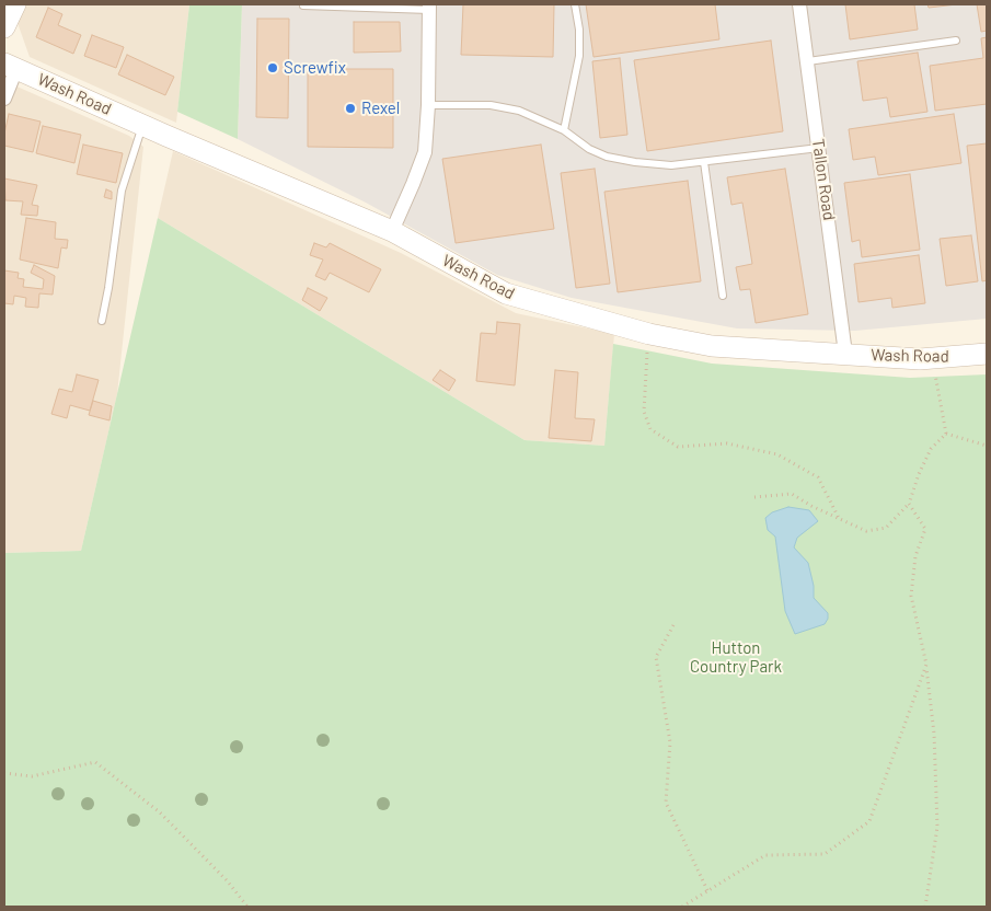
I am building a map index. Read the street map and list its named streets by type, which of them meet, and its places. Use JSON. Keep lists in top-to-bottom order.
{
  "streets": {
    "street": ["Wash Road", "Tallon Road"]
  },
  "crossings": [
    ["Wash Road", "Tallon Road"]
  ],
  "parks": ["Hutton Country Park"],
  "places": ["Screwfix", "Rexel"]
}
